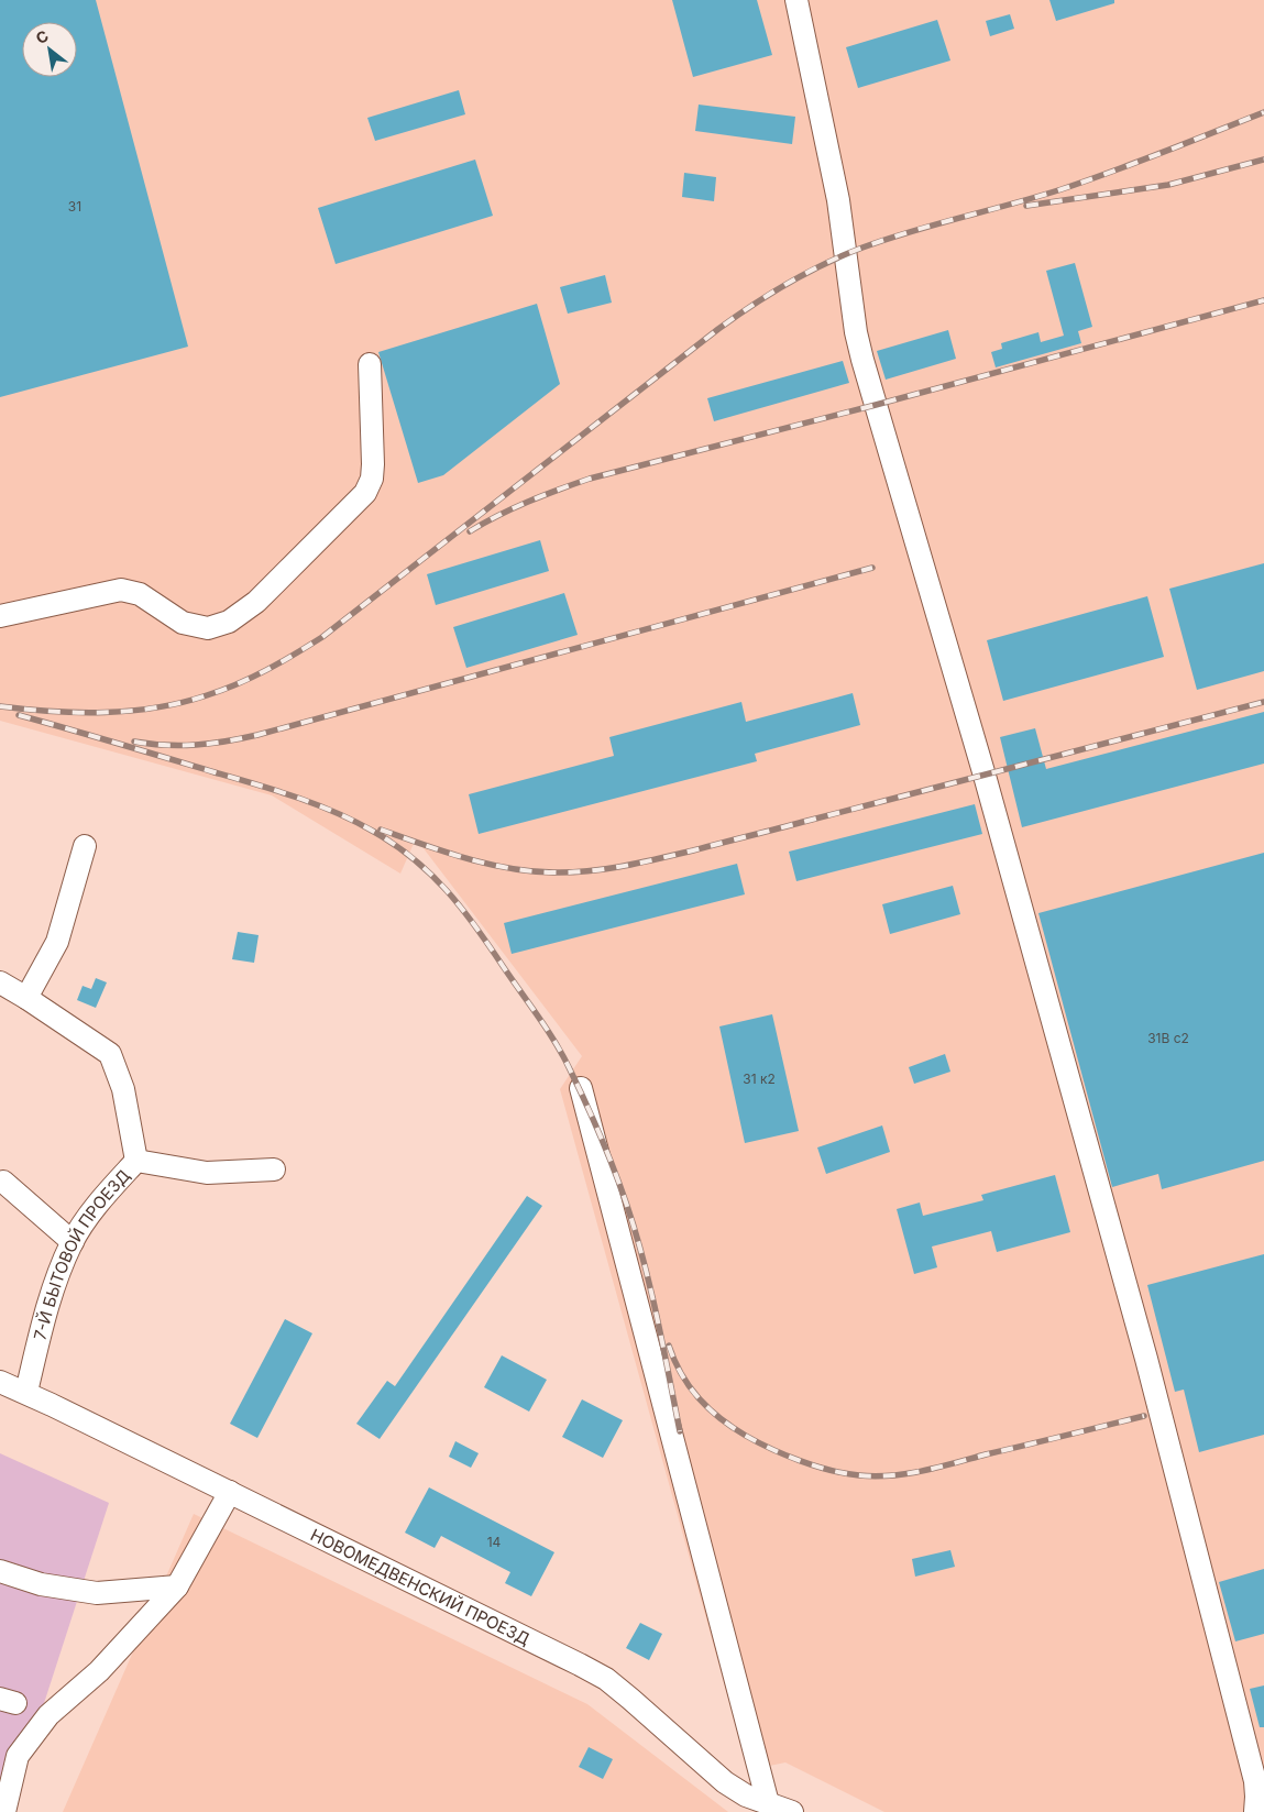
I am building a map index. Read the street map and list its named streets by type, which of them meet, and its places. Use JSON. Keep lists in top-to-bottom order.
{
  "streets": {
    "street": ["7-Й БЫТОВОЙ ПРОЕЗД", "НОВОМЕДВЕНСКИЙ ПРОЕЗД"]
  },
  "crossings": [
    ["7-Й БЫТОВОЙ ПРОЕЗД", "НОВОМЕДВЕНСКИЙ ПРОЕЗД"]
  ],
  "house_numbers": [
    "31",
    "31В с2",
    "31 к2",
    "14"
  ],
  "north": "top left"
}
